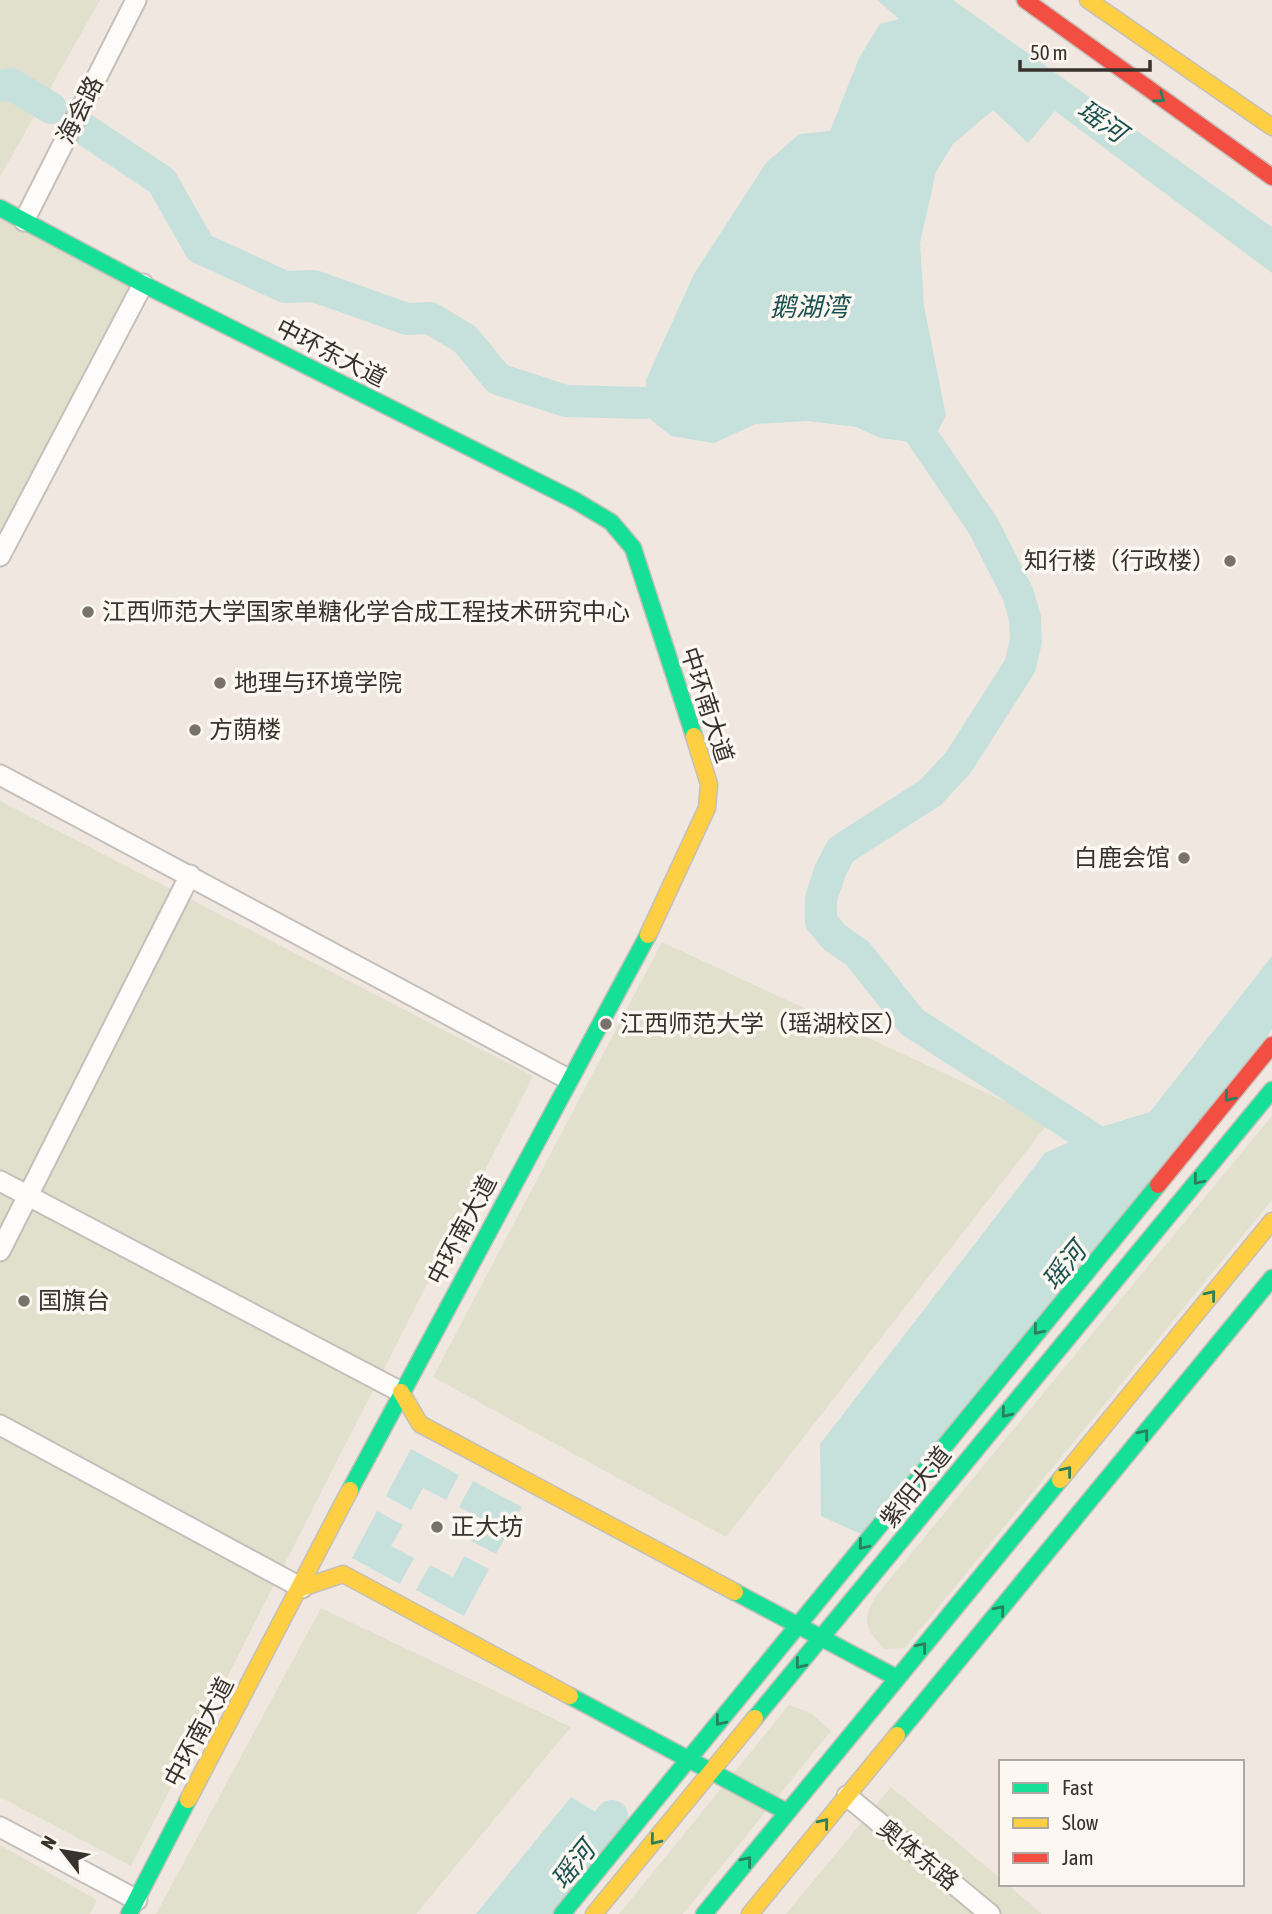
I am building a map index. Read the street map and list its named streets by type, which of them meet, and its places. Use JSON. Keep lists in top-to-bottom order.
{
  "streets": {
    "main road": ["中环东大道", "中环南大道", "紫阳大道"],
    "street": ["海会路", "奥体东路"]
  },
  "crossings": [
    ["海会路", "中环东大道"],
    ["中环东大道", "中环南大道"]
  ],
  "water": ["瑶河", "鹅湖湾"],
  "places": [
    "知行楼（行政楼）",
    "江西师范大学国家单糖化学合成工程技术研究中心",
    "地理与环境学院",
    "方荫楼",
    "白鹿会馆",
    "江西师范大学（瑶湖校区）",
    "国旗台",
    "正大坊"
  ],
  "legend": ["Fast", "Slow", "Jam"],
  "scale_bar": "50 m",
  "north": "top left"
}
